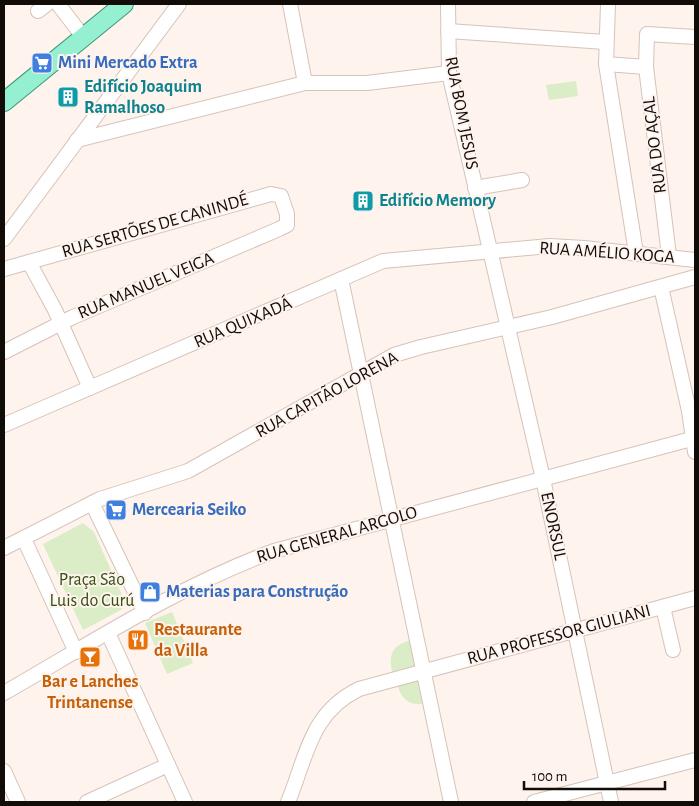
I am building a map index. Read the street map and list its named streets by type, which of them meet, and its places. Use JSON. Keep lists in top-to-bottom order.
{
  "streets": {
    "street": [
      "RUA BOM JESUS",
      "RUA DO AÇAL",
      "RUA SERTÕES DE CANINDÉ",
      "RUA AMÉLIO KOGA",
      "RUA MANUEL VEIGA",
      "RUA QUIXADÁ",
      "RUA CAPITÃO LORENA",
      "ENORSUL",
      "RUA GENERAL ARGOLO",
      "RUA PROFESSOR GIULIANI"
    ]
  },
  "crossings": [
    ["RUA BOM JESUS", "RUA AMÉLIO KOGA"],
    ["RUA BOM JESUS", "RUA QUIXADÁ"],
    ["RUA BOM JESUS", "ENORSUL"],
    ["RUA DO AÇAL", "RUA AMÉLIO KOGA"],
    ["RUA SERTÕES DE CANINDÉ", "RUA MANUEL VEIGA"],
    ["RUA AMÉLIO KOGA", "RUA QUIXADÁ"],
    ["RUA AMÉLIO KOGA", "ENORSUL"],
    ["RUA QUIXADÁ", "ENORSUL"],
    ["RUA CAPITÃO LORENA", "ENORSUL"],
    ["ENORSUL", "RUA GENERAL ARGOLO"],
    ["ENORSUL", "RUA PROFESSOR GIULIANI"]
  ],
  "parks": ["Praça São Luis do Curú"],
  "places": {
    "supermarket": ["Mini Mercado Extra", "Mercearia Seiko"],
    "building": ["Edifício Joaquim Ramalhoso", "Edifício Memory"],
    "shop": ["Materias para Construção"],
    "restaurant": ["Restaurante da Villa"],
    "bar": ["Bar e Lanches Trintanense"]
  },
  "scale_bar": "100 m"
}
